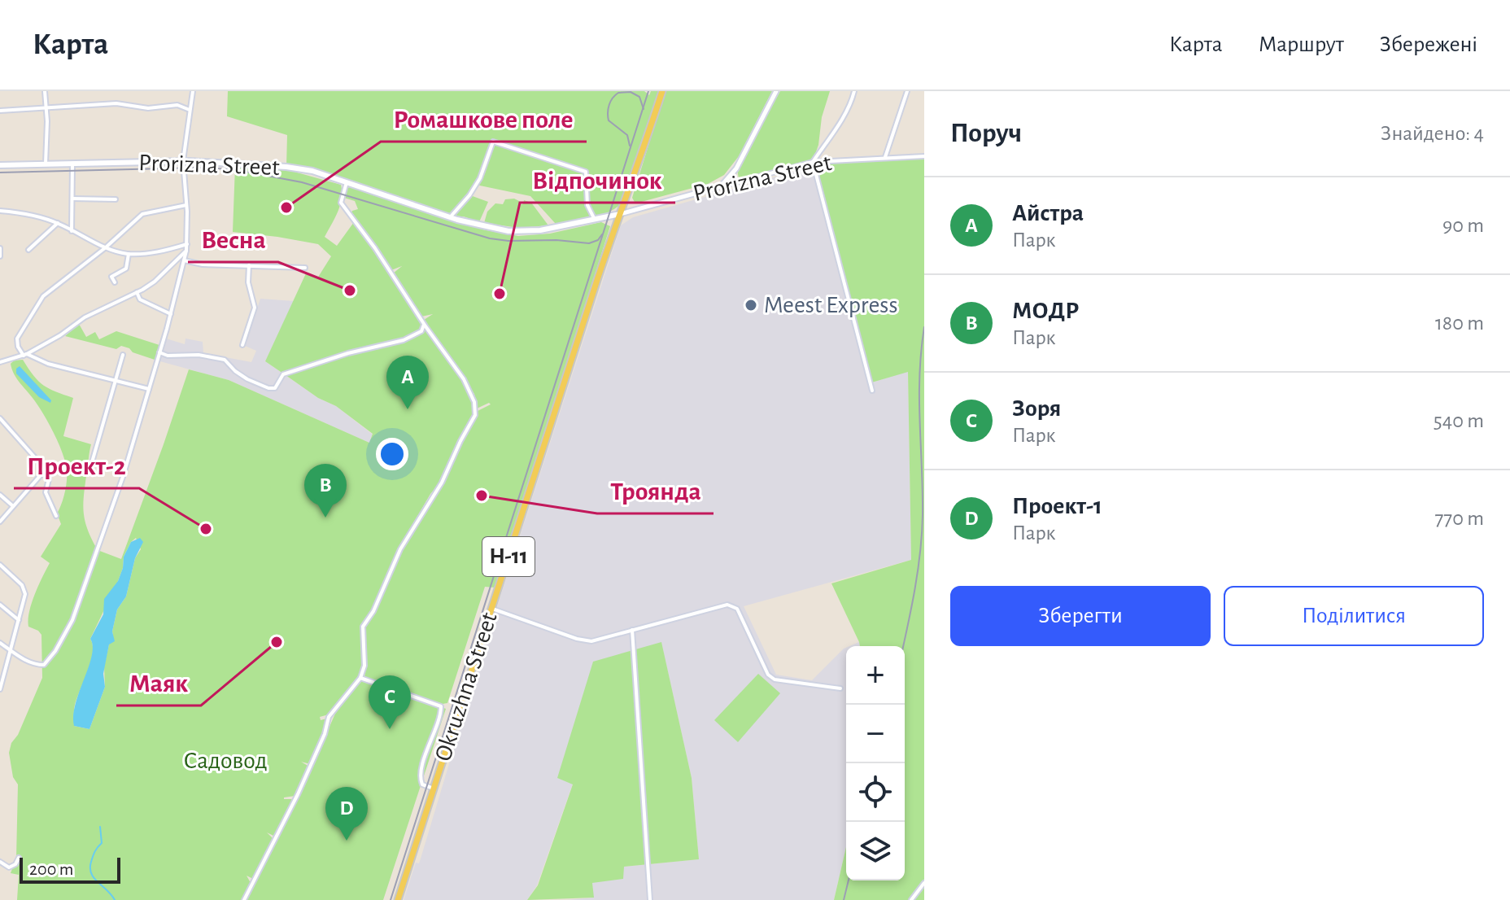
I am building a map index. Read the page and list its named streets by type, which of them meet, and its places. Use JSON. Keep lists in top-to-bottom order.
{
  "streets": {
    "main road": ["Prorizna Street", "Н-11", "Okruzhna Street"]
  },
  "crossings": [
    ["Prorizna Street", "Н-11"],
    ["Prorizna Street", "Okruzhna Street"],
    ["Н-11", "Okruzhna Street"]
  ],
  "parks": ["Садовод"],
  "places": [
    "Ромашкове поле",
    "Весна",
    "Відпочинок",
    "Meest Express",
    "Троянда",
    "Проект-2",
    "Маяк"
  ],
  "scale_bar": "200 m",
  "page": {
    "header": "Карта",
    "nav": ["Карта", "Маршрут", "Збережені"],
    "heading": ["Поруч", "Знайдено: 4"],
    "list": [
      {
        "mark": "A",
        "name": "Айстра",
        "note": "Парк",
        "value": "90 m"
      },
      {
        "mark": "B",
        "name": "МОДР",
        "note": "Парк",
        "value": "180 m"
      },
      {
        "mark": "C",
        "name": "Зоря",
        "note": "Парк",
        "value": "540 m"
      },
      {
        "mark": "D",
        "name": "Проект-1",
        "note": "Парк",
        "value": "770 m"
      }
    ],
    "pins": [
      "A",
      "B",
      "C",
      "D"
    ],
    "buttons": ["Зберегти", "Поділитися"],
    "map_buttons": ["+", "−"],
    "scale": "200 m"
  }
}
